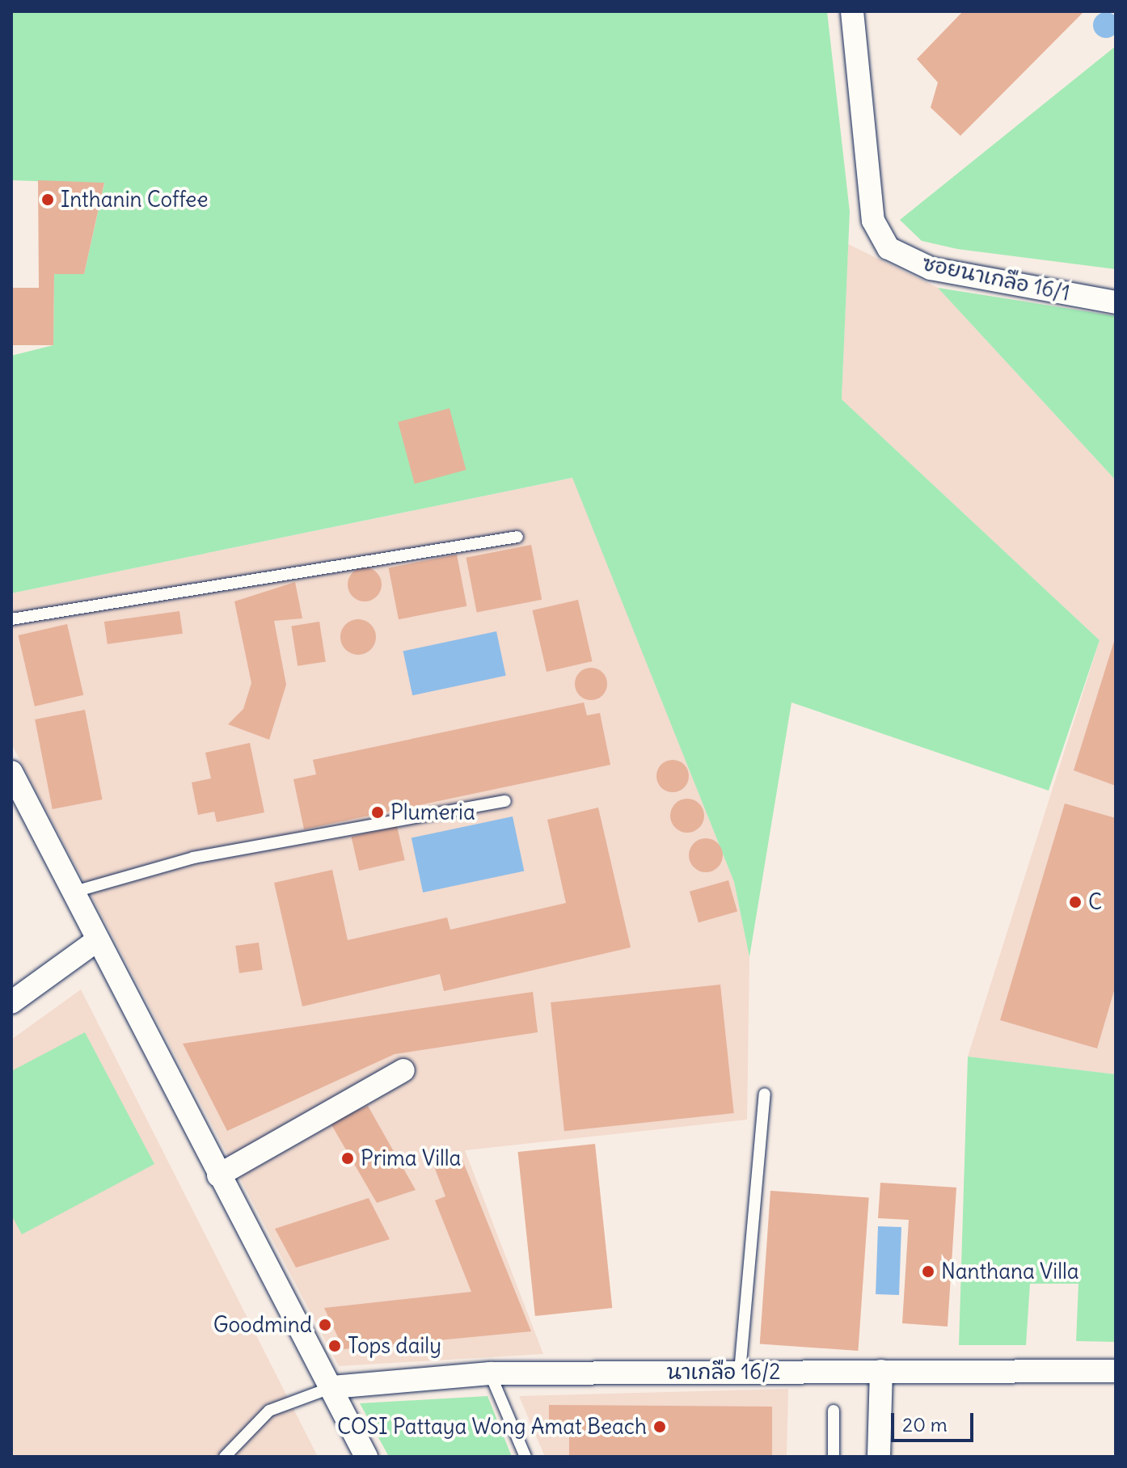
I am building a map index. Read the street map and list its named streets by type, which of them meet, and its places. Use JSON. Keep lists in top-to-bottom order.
{
  "streets": {
    "street": ["ซอยนาเกลือ 16/1", "นาเกลือ 16/2"]
  },
  "places": [
    "Inthanin Coffee",
    "Plumeria",
    "C",
    "Prima Villa",
    "Nanthana Villa",
    "Goodmind",
    "Tops daily",
    "COSI Pattaya Wong Amat Beach"
  ],
  "scale_bar": "20 m"
}
